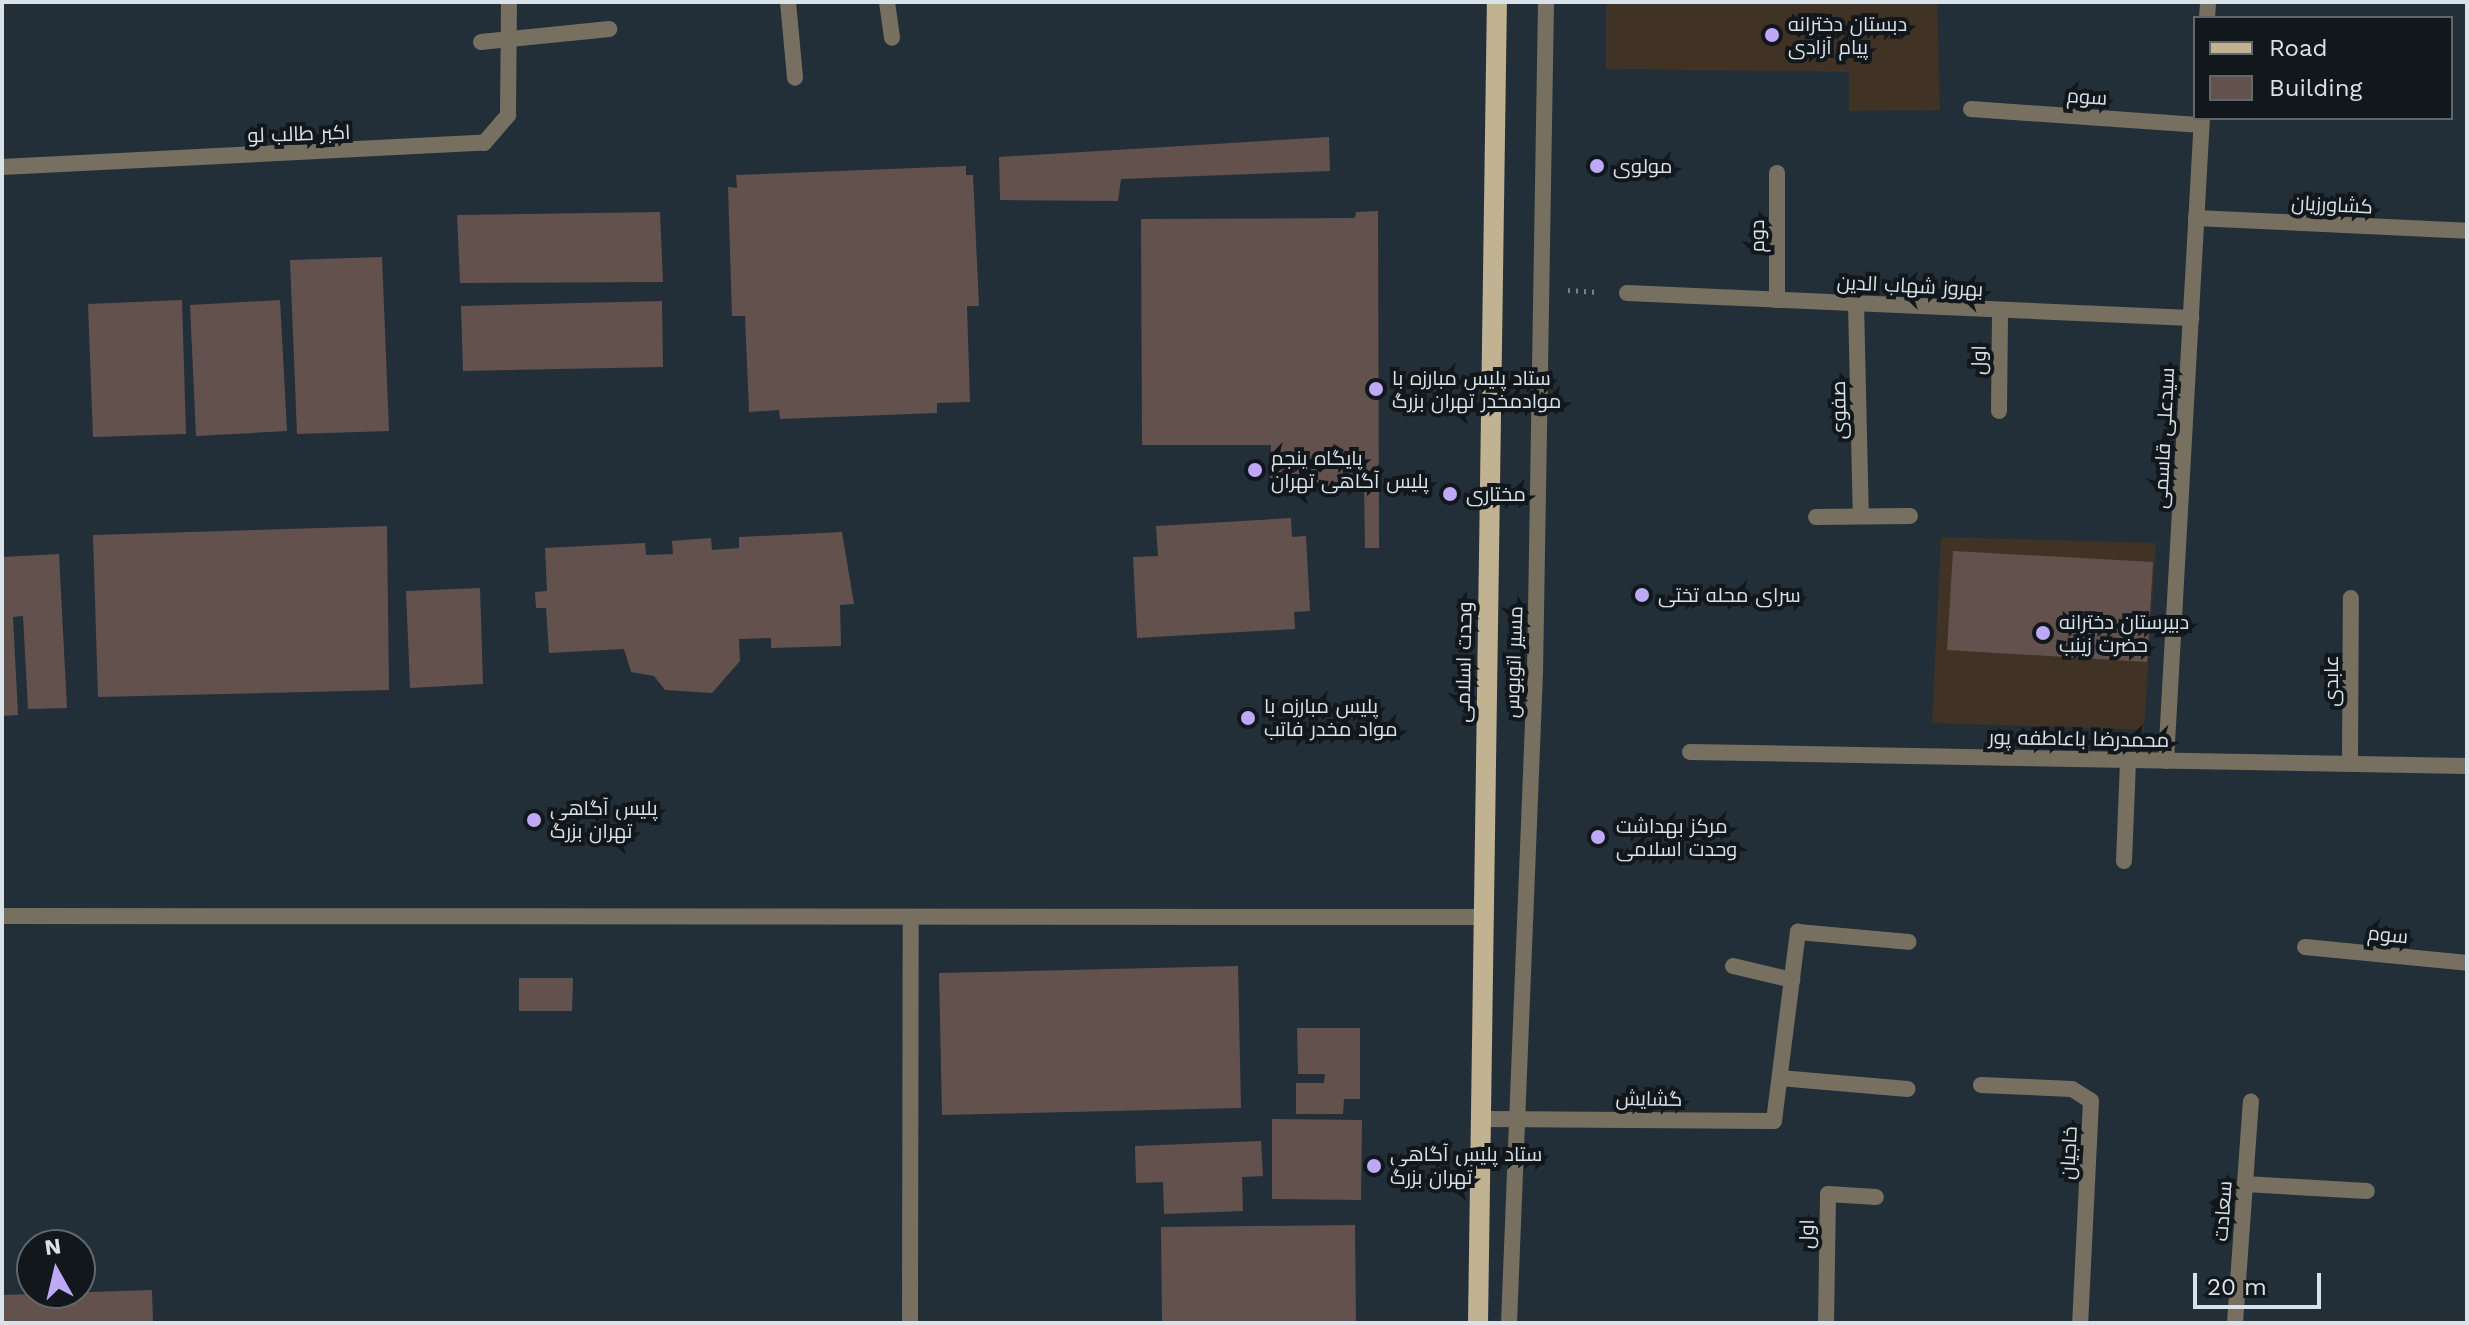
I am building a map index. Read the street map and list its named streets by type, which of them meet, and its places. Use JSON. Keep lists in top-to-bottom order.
{
  "streets": {
    "main road": ["وحدت اسلامی"],
    "street": [
      "سوم",
      "اکبر طالب لو",
      "کشاورزیان",
      "دوم",
      "بهروز شهاب الدین",
      "اول",
      "صفوی",
      "سیدعلی قاسمی",
      "مسیر اتوبوس",
      "عابدی",
      "محمدرضا باعاطفه پور",
      "گشایش",
      "خاجیان",
      "سعادت"
    ]
  },
  "crossings": [
    ["سوم", "سیدعلی قاسمی"],
    ["کشاورزیان", "سیدعلی قاسمی"],
    ["دوم", "بهروز شهاب الدین"],
    ["بهروز شهاب الدین", "اول"],
    ["بهروز شهاب الدین", "صفوی"],
    ["بهروز شهاب الدین", "سیدعلی قاسمی"],
    ["سیدعلی قاسمی", "محمدرضا باعاطفه پور"],
    ["وحدت اسلامی", "گشایش"],
    ["مسیر اتوبوس", "گشایش"],
    ["عابدی", "محمدرضا باعاطفه پور"]
  ],
  "places": [
    "دبستان دخترانه پیام آزادی",
    "مولوی",
    "ستاد پلیس مبارزه با موادمخدر تهران بزرگ",
    "پایگاه پنجم پلیس آگاهی تهران",
    "مختاری",
    "سرای محله تختی",
    "دبیرستان دخترانه حضرت زینب",
    "پلیس مبارزه با مواد مخدر فاتب",
    "پلیس آگاهی تهران بزرگ",
    "مرکز بهداشت وحدت اسلامی",
    "ستاد پلیس آگاهی تهران بزرگ"
  ],
  "legend": ["Road", "Building"],
  "scale_bar": "20 m",
  "north": "top"
}
